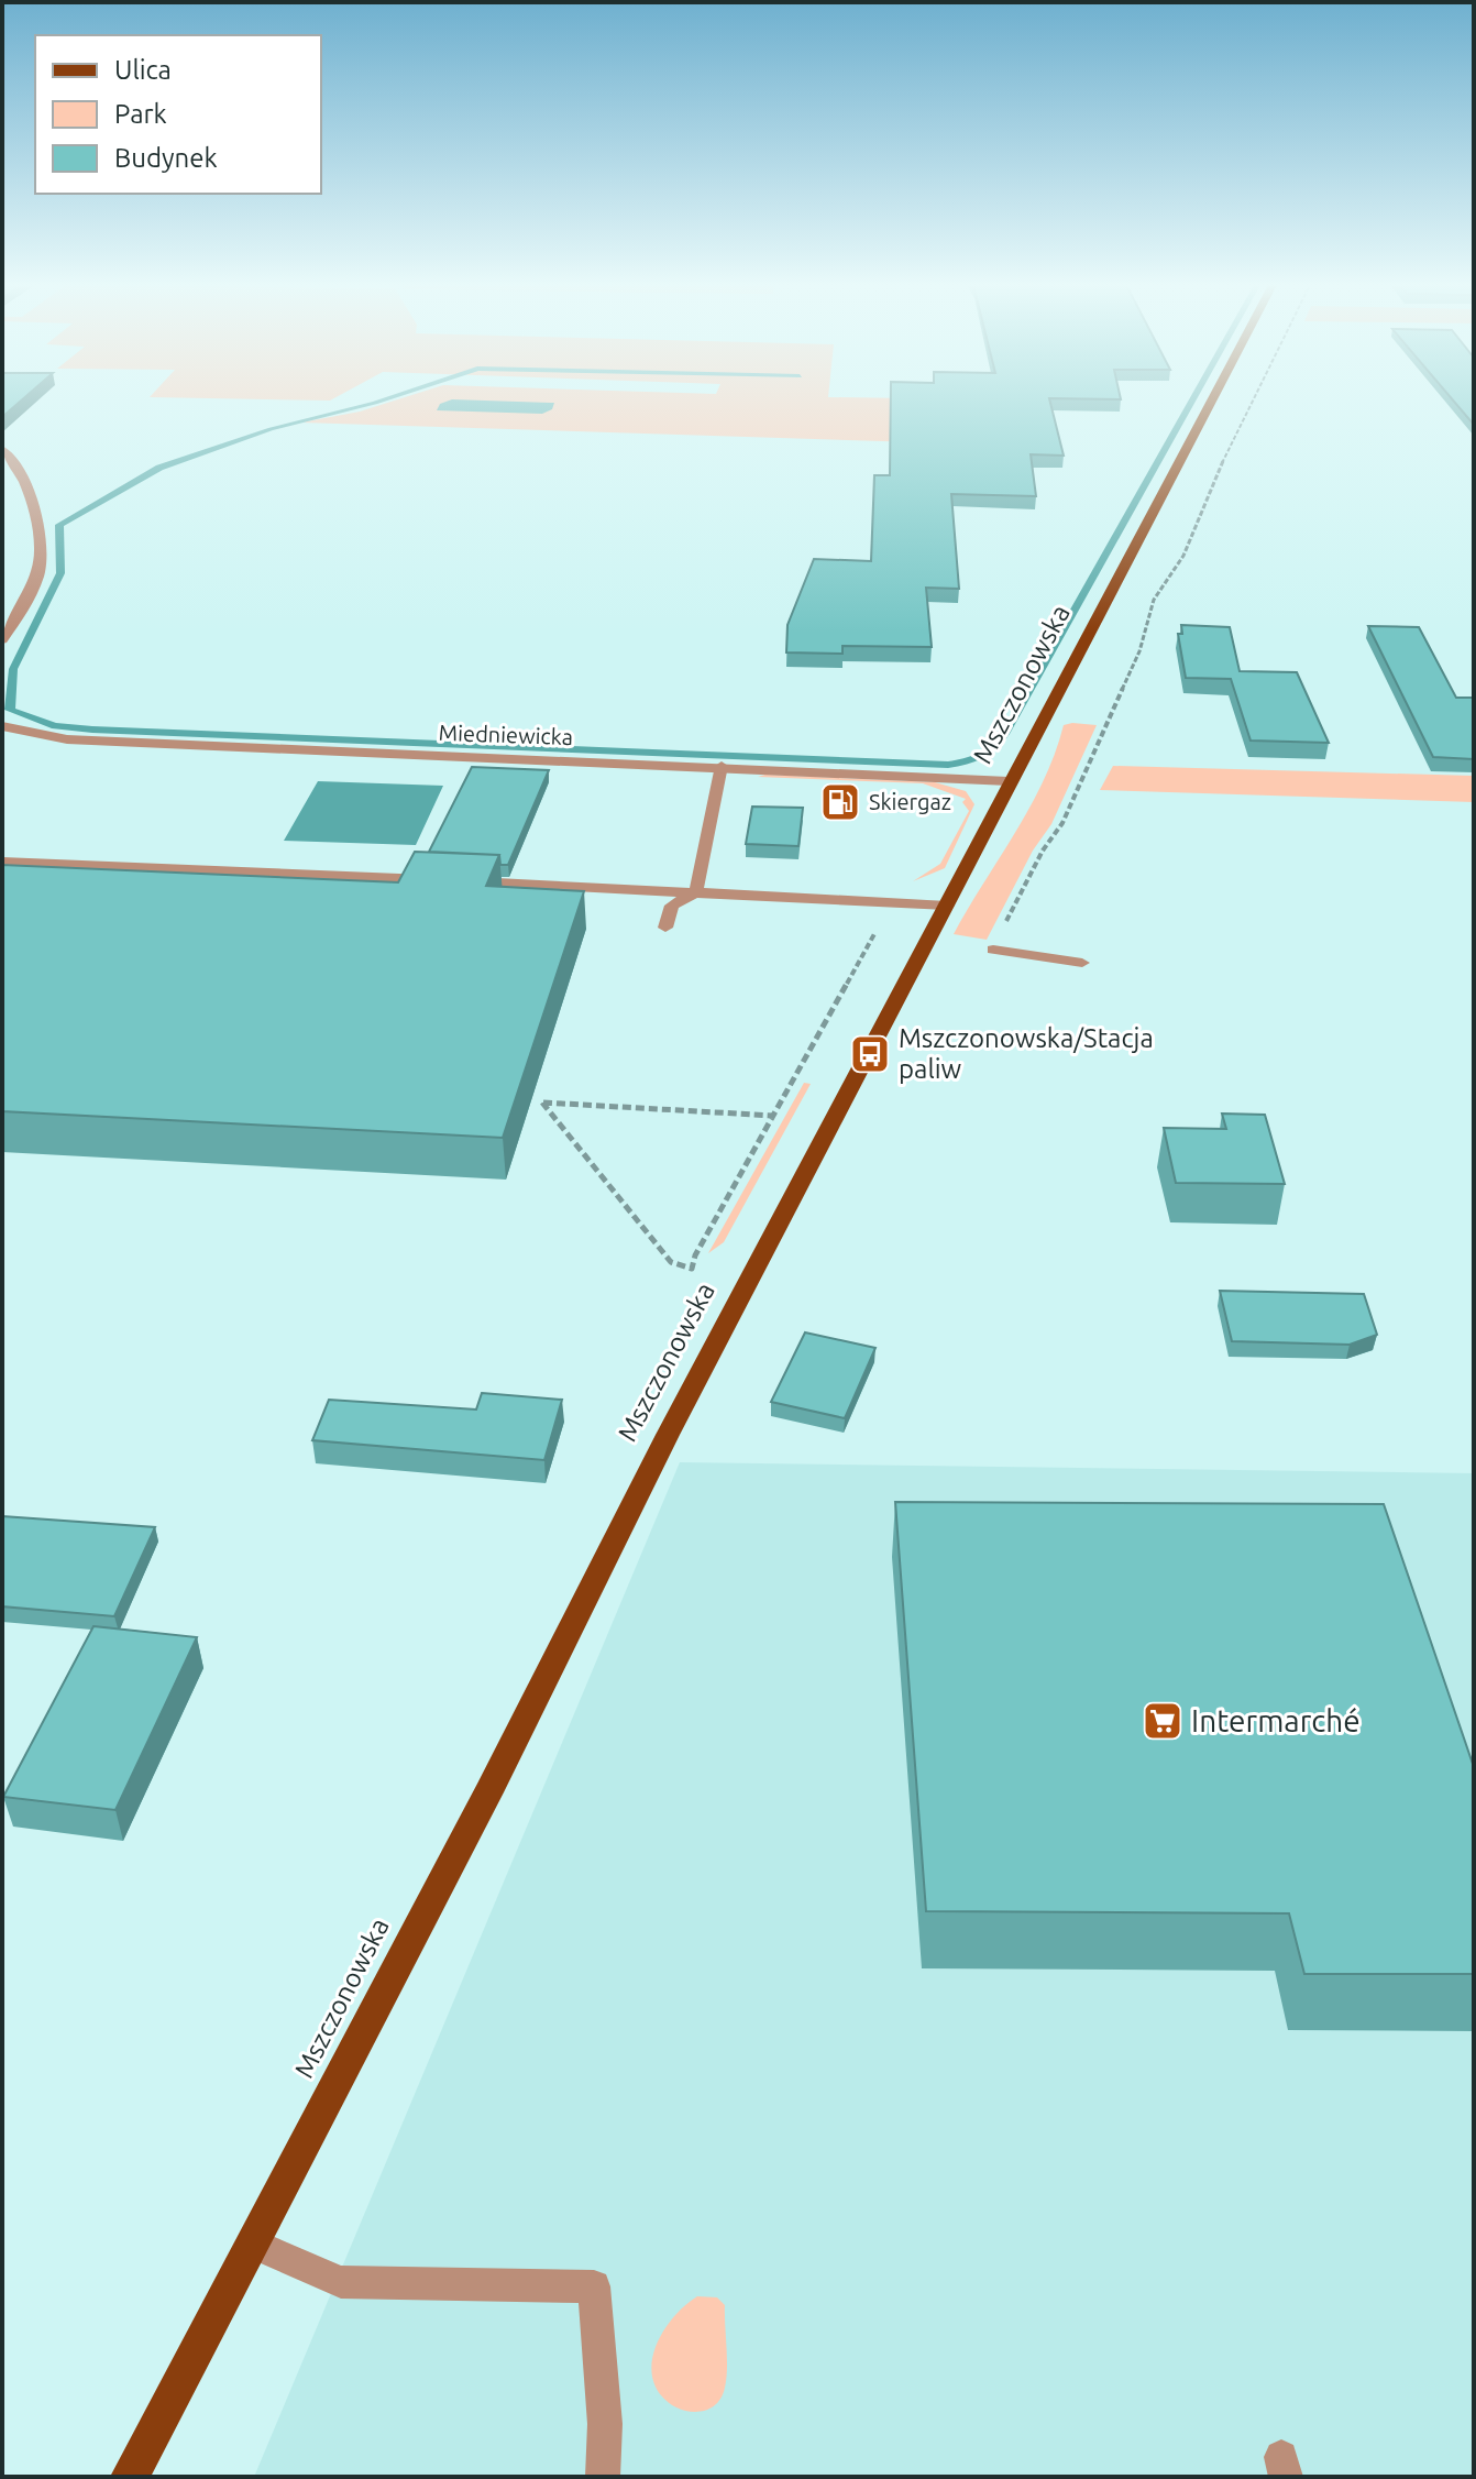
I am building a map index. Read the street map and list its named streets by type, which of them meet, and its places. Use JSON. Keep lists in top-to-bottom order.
{
  "streets": {
    "main road": ["Mszczonowska"],
    "street": ["Miedniewicka"]
  },
  "crossings": [
    ["Mszczonowska", "Miedniewicka"]
  ],
  "places": {
    "fuel station": ["Skiergaz"],
    "bus stop": ["Mszczonowska/Stacja paliw"],
    "supermarket": ["Intermarché"]
  },
  "legend": ["Ulica", "Park", "Budynek"]
}
